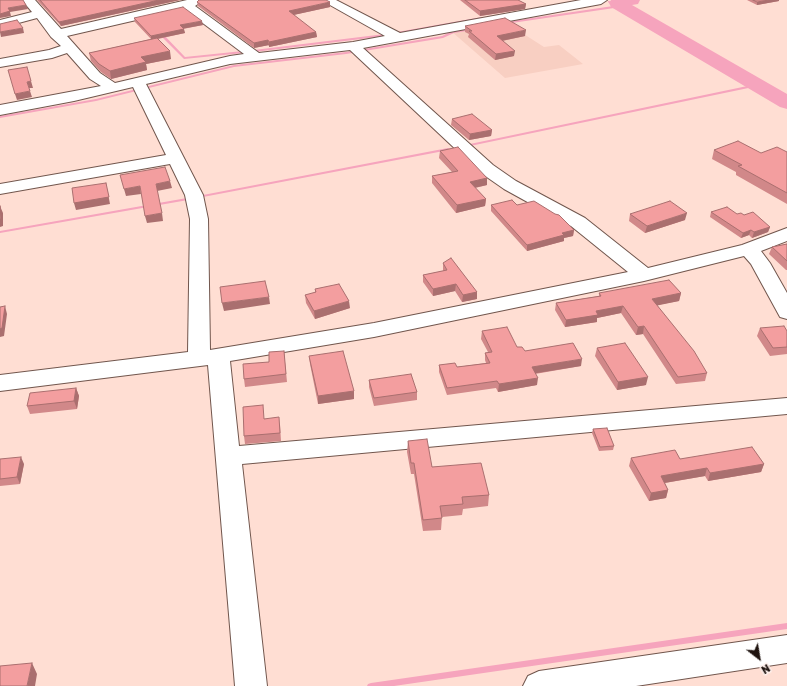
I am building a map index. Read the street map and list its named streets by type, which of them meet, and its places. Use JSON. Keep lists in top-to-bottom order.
{
  "north": "bottom right"
}
